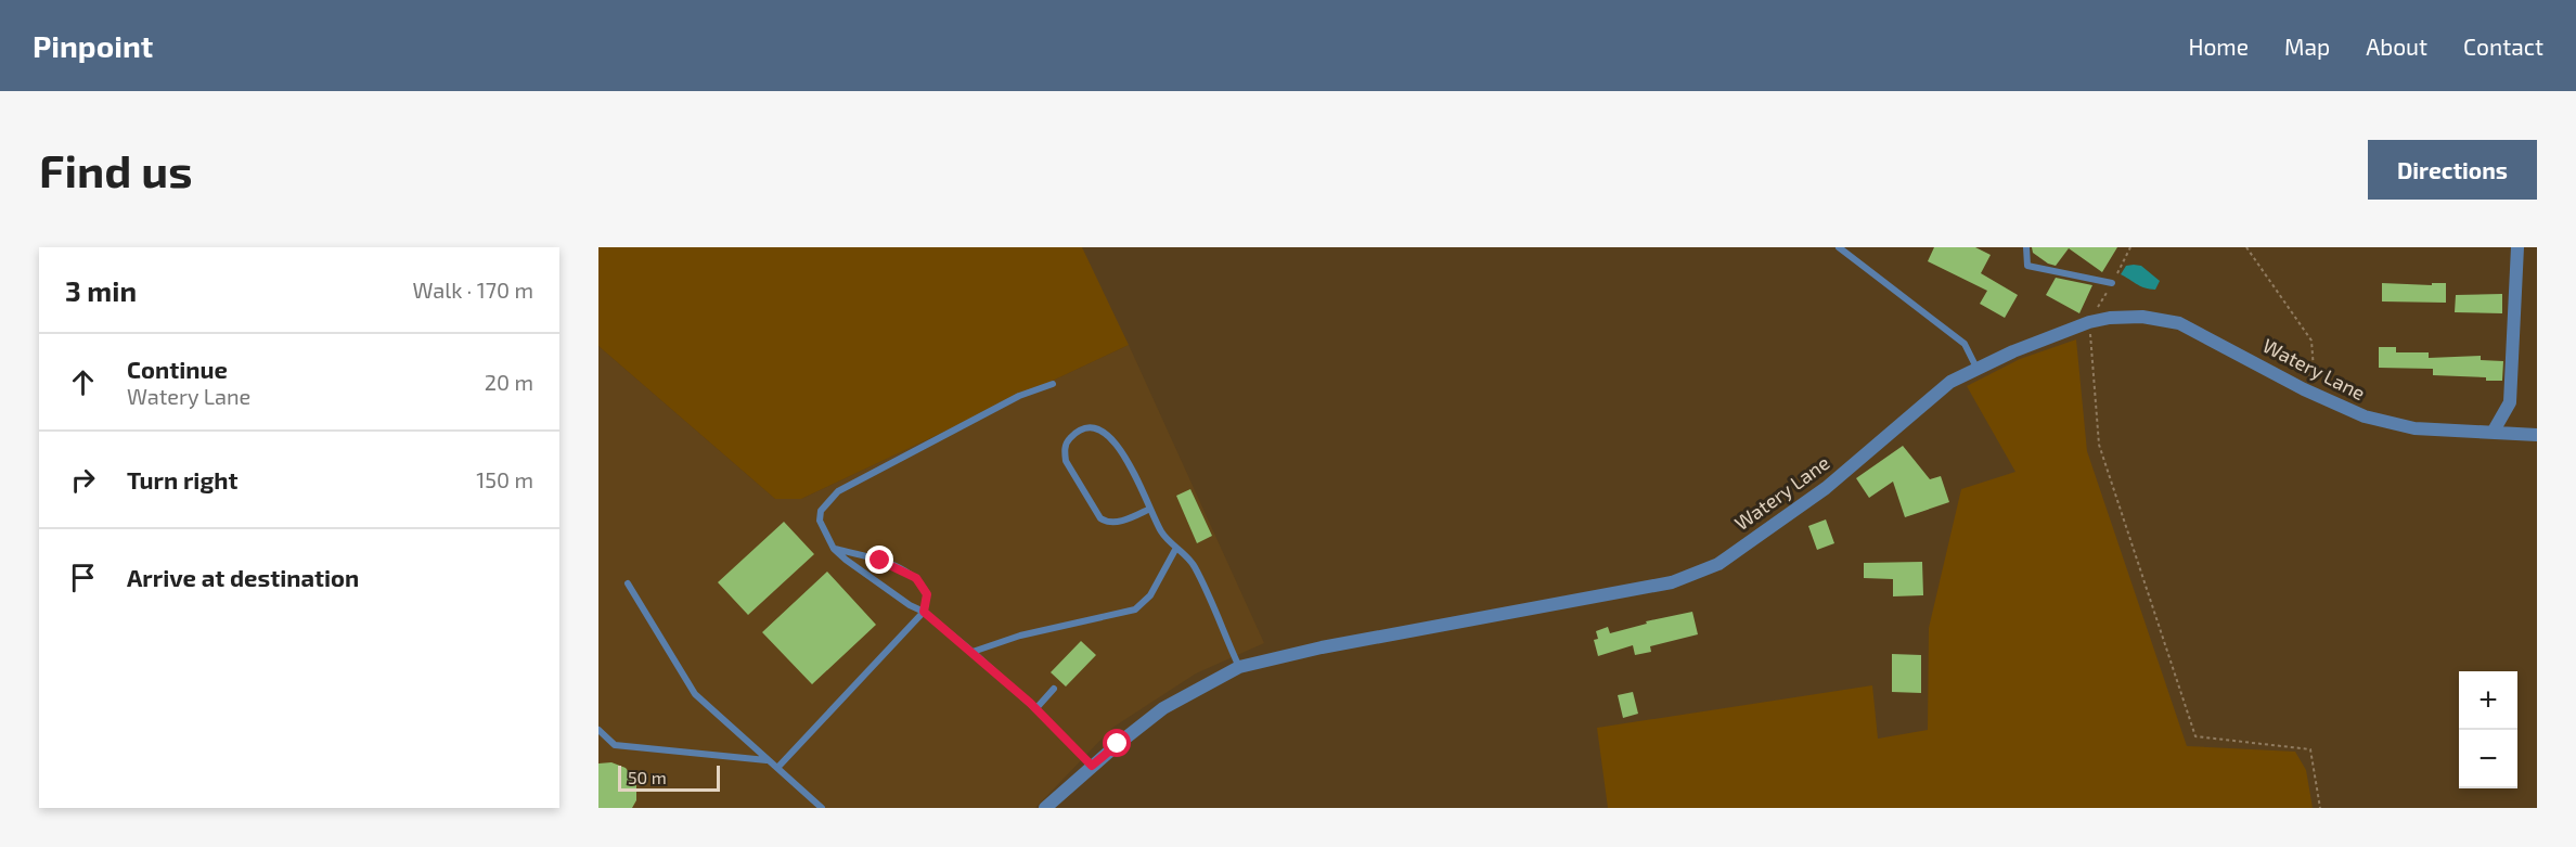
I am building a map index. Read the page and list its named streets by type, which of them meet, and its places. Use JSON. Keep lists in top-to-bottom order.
{
  "streets": {
    "street": ["Watery Lane"]
  },
  "scale_bar": "50 m",
  "page": {
    "header": "Pinpoint",
    "nav": [
      "Home",
      "Map",
      "About",
      "Contact"
    ],
    "buttons": "Directions",
    "title": "Find us",
    "heading": ["3 min", "Walk · 170 m"],
    "list": [
      ["Continue", "Watery Lane", "20 m"],
      ["Turn right", "150 m"],
      "Arrive at destination"
    ],
    "map_buttons": ["+", "−"],
    "scale": "50 m"
  }
}
